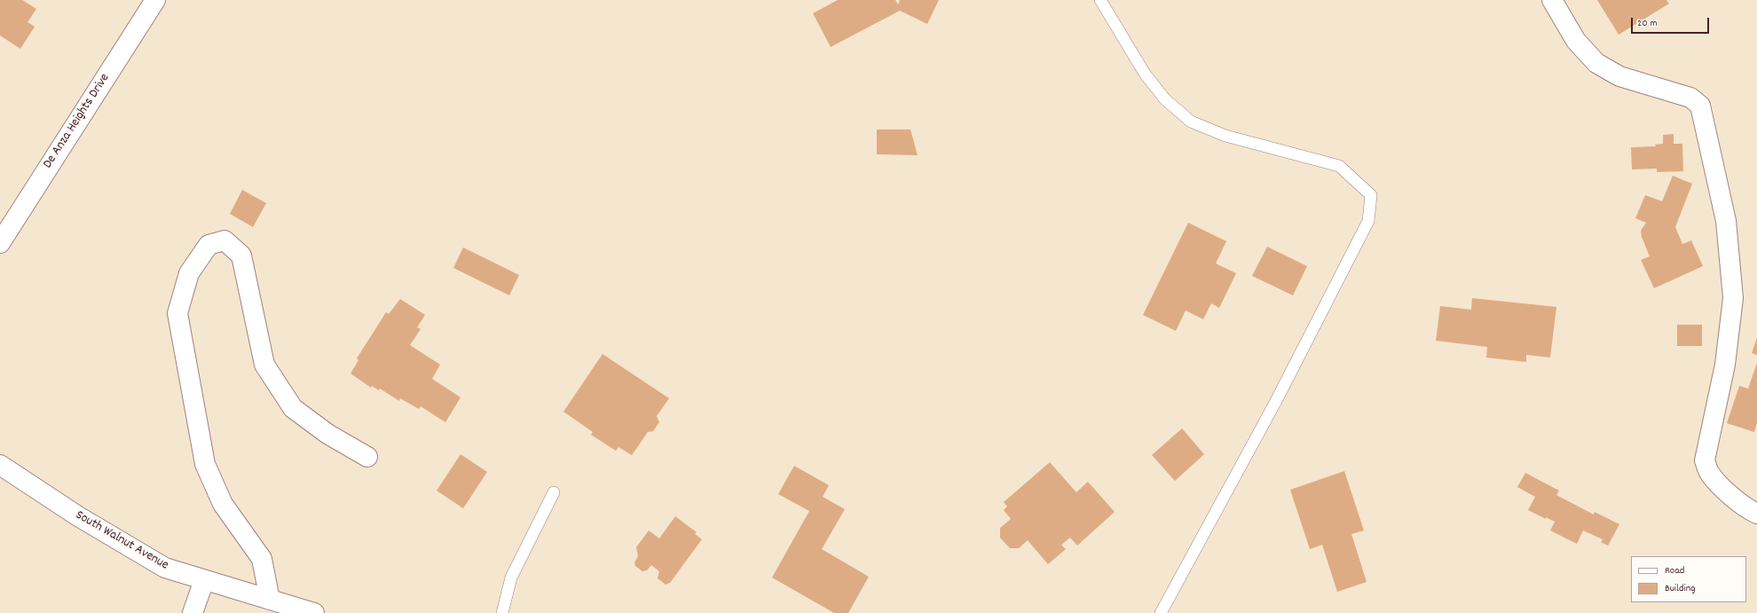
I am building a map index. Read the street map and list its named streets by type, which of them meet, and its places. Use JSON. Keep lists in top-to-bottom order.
{
  "streets": {
    "street": ["De Anza Heights Drive", "South Walnut Avenue"]
  },
  "legend": ["Road", "Building"],
  "scale_bar": "20 m"
}
